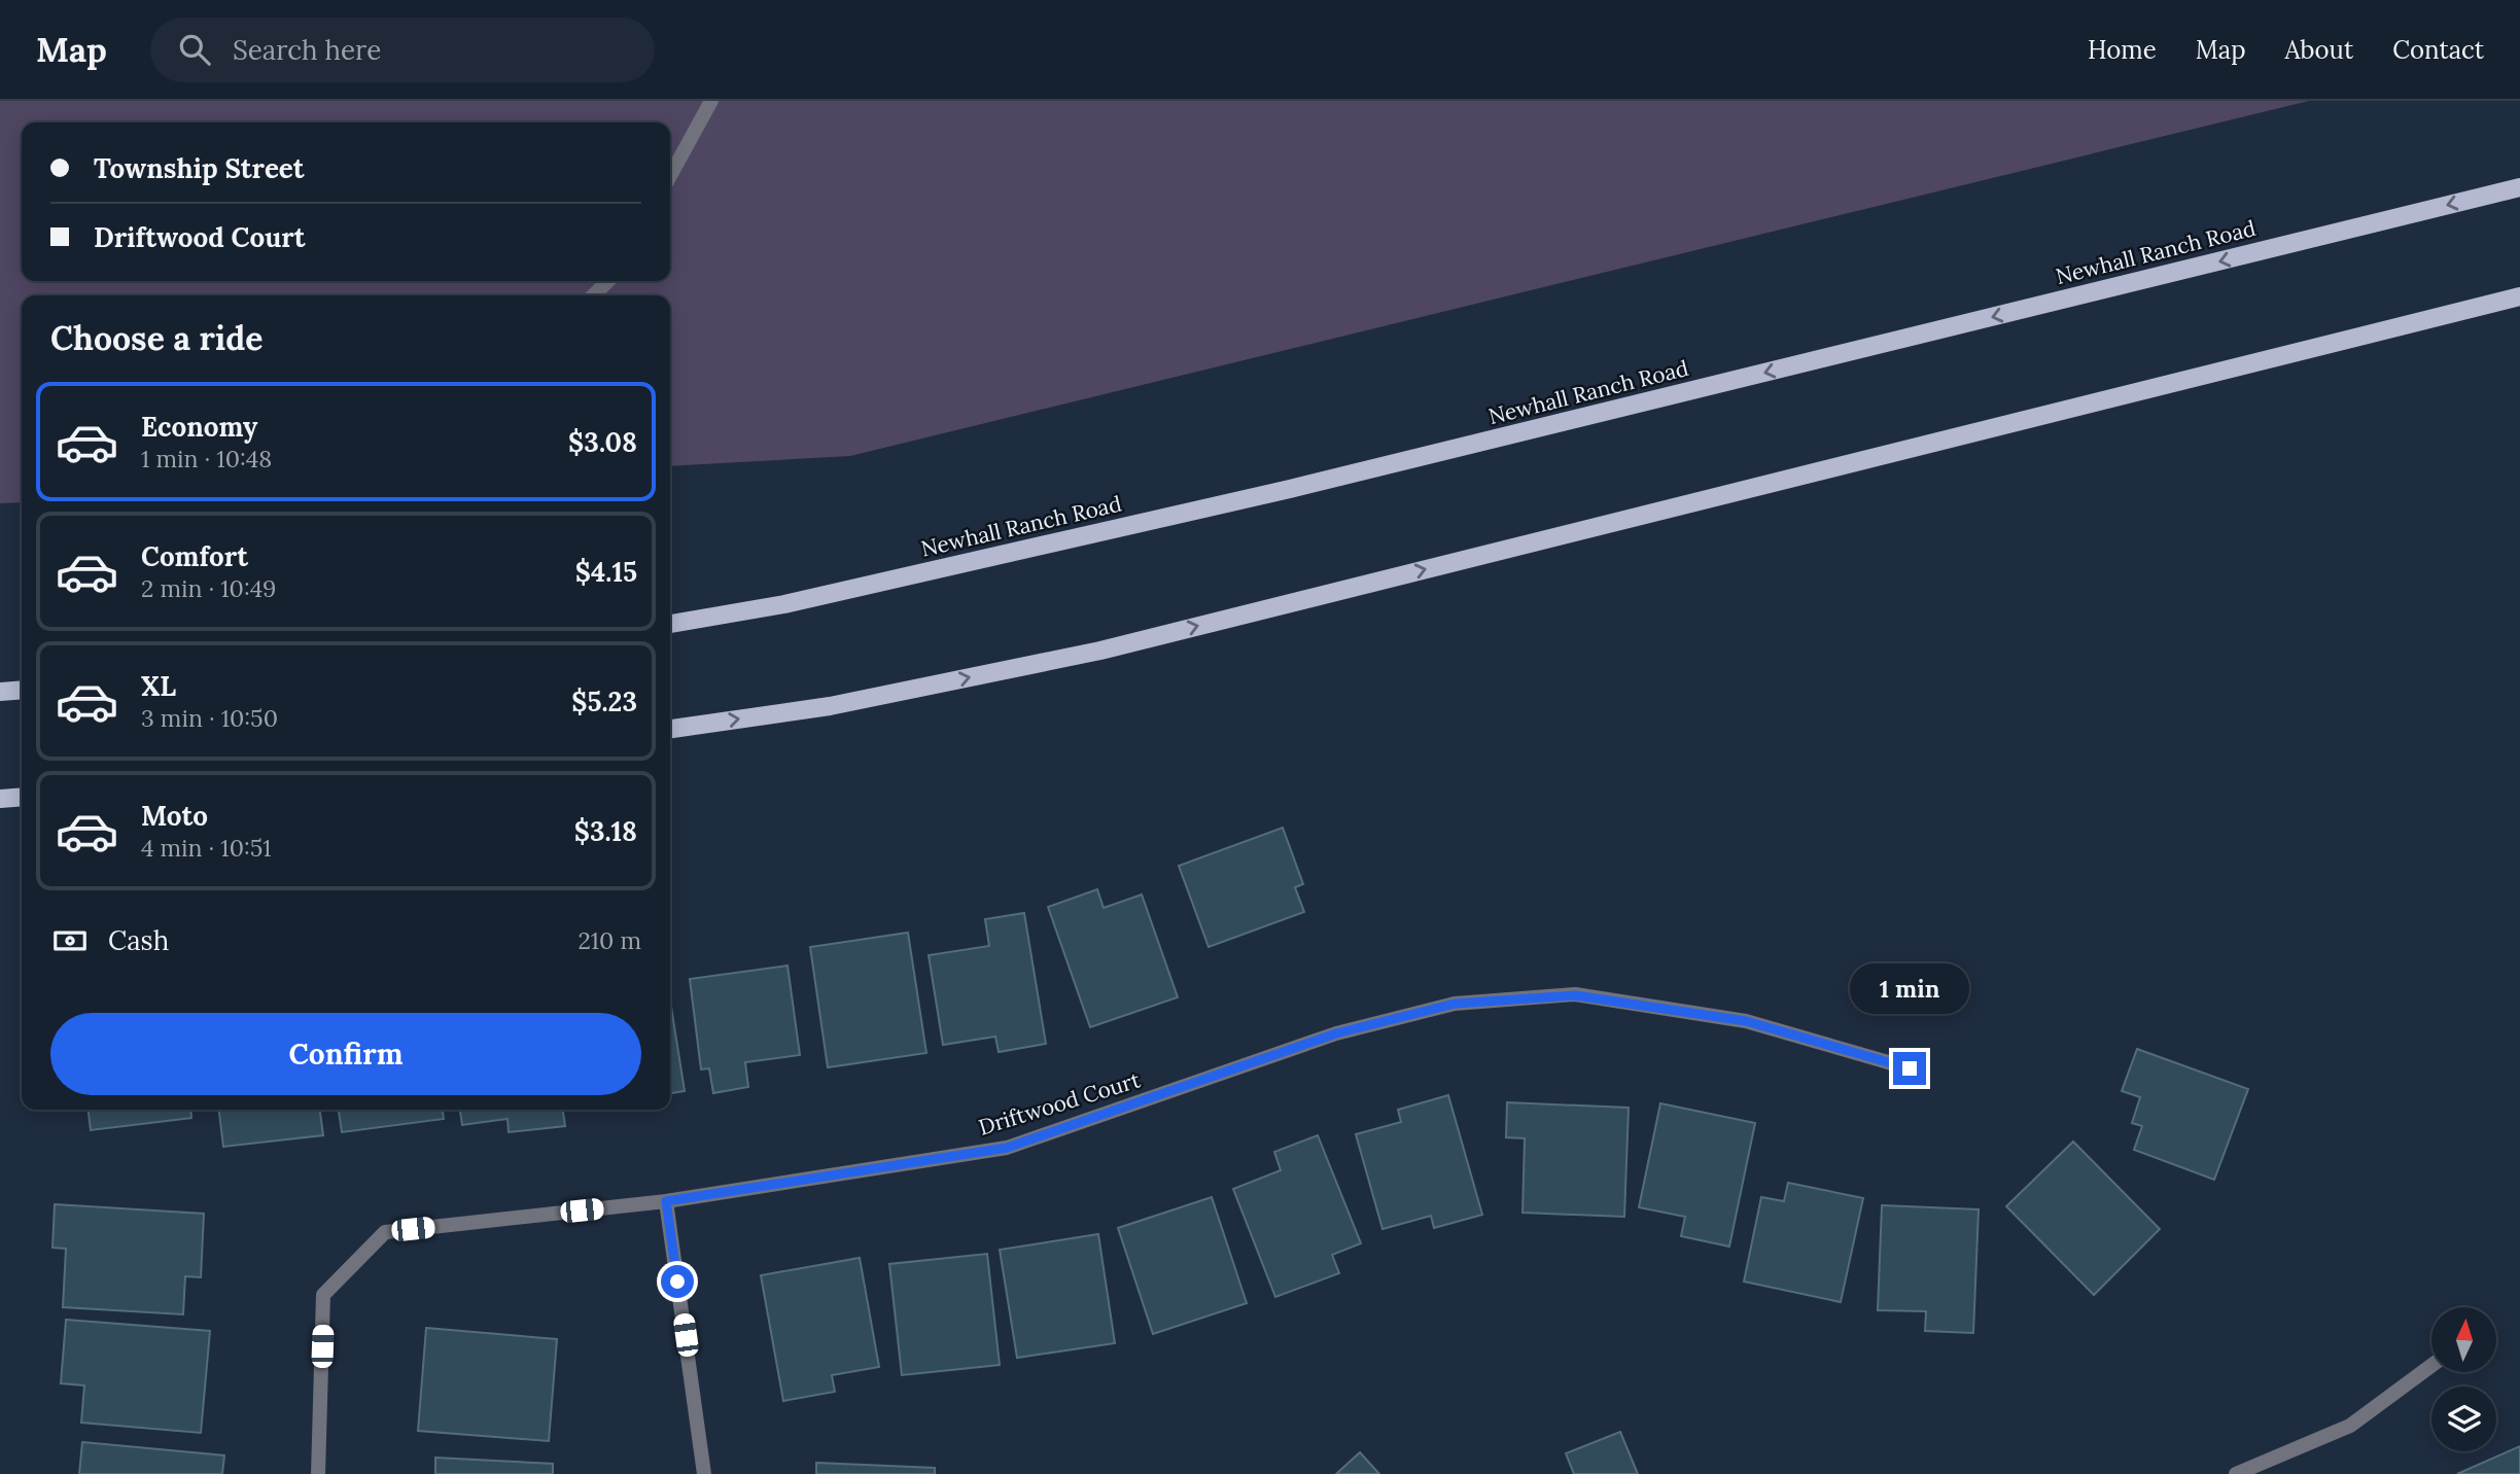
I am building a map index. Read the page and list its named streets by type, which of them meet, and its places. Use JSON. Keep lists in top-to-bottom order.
{
  "streets": {
    "main road": ["Newhall Ranch Road"],
    "street": ["Driftwood Court"]
  },
  "north": "top",
  "page": {
    "header": "Map",
    "search": "Search here",
    "nav": [
      "Home",
      "Map",
      "About",
      "Contact"
    ],
    "banner": ["Township Street", "Driftwood Court"],
    "heading": "Choose a ride",
    "list": [
      {
        "name": "Economy",
        "note": "1 min · 10:48",
        "value": "$3.08"
      },
      {
        "name": "Comfort",
        "note": "2 min · 10:49",
        "value": "$4.15"
      },
      {
        "name": "XL",
        "note": "3 min · 10:50",
        "value": "$5.23"
      },
      {
        "name": "Moto",
        "note": "4 min · 10:51",
        "value": "$3.18"
      }
    ],
    "pay": ["Cash", "210 m"],
    "bubble": "1 min",
    "buttons": "Confirm"
  }
}
